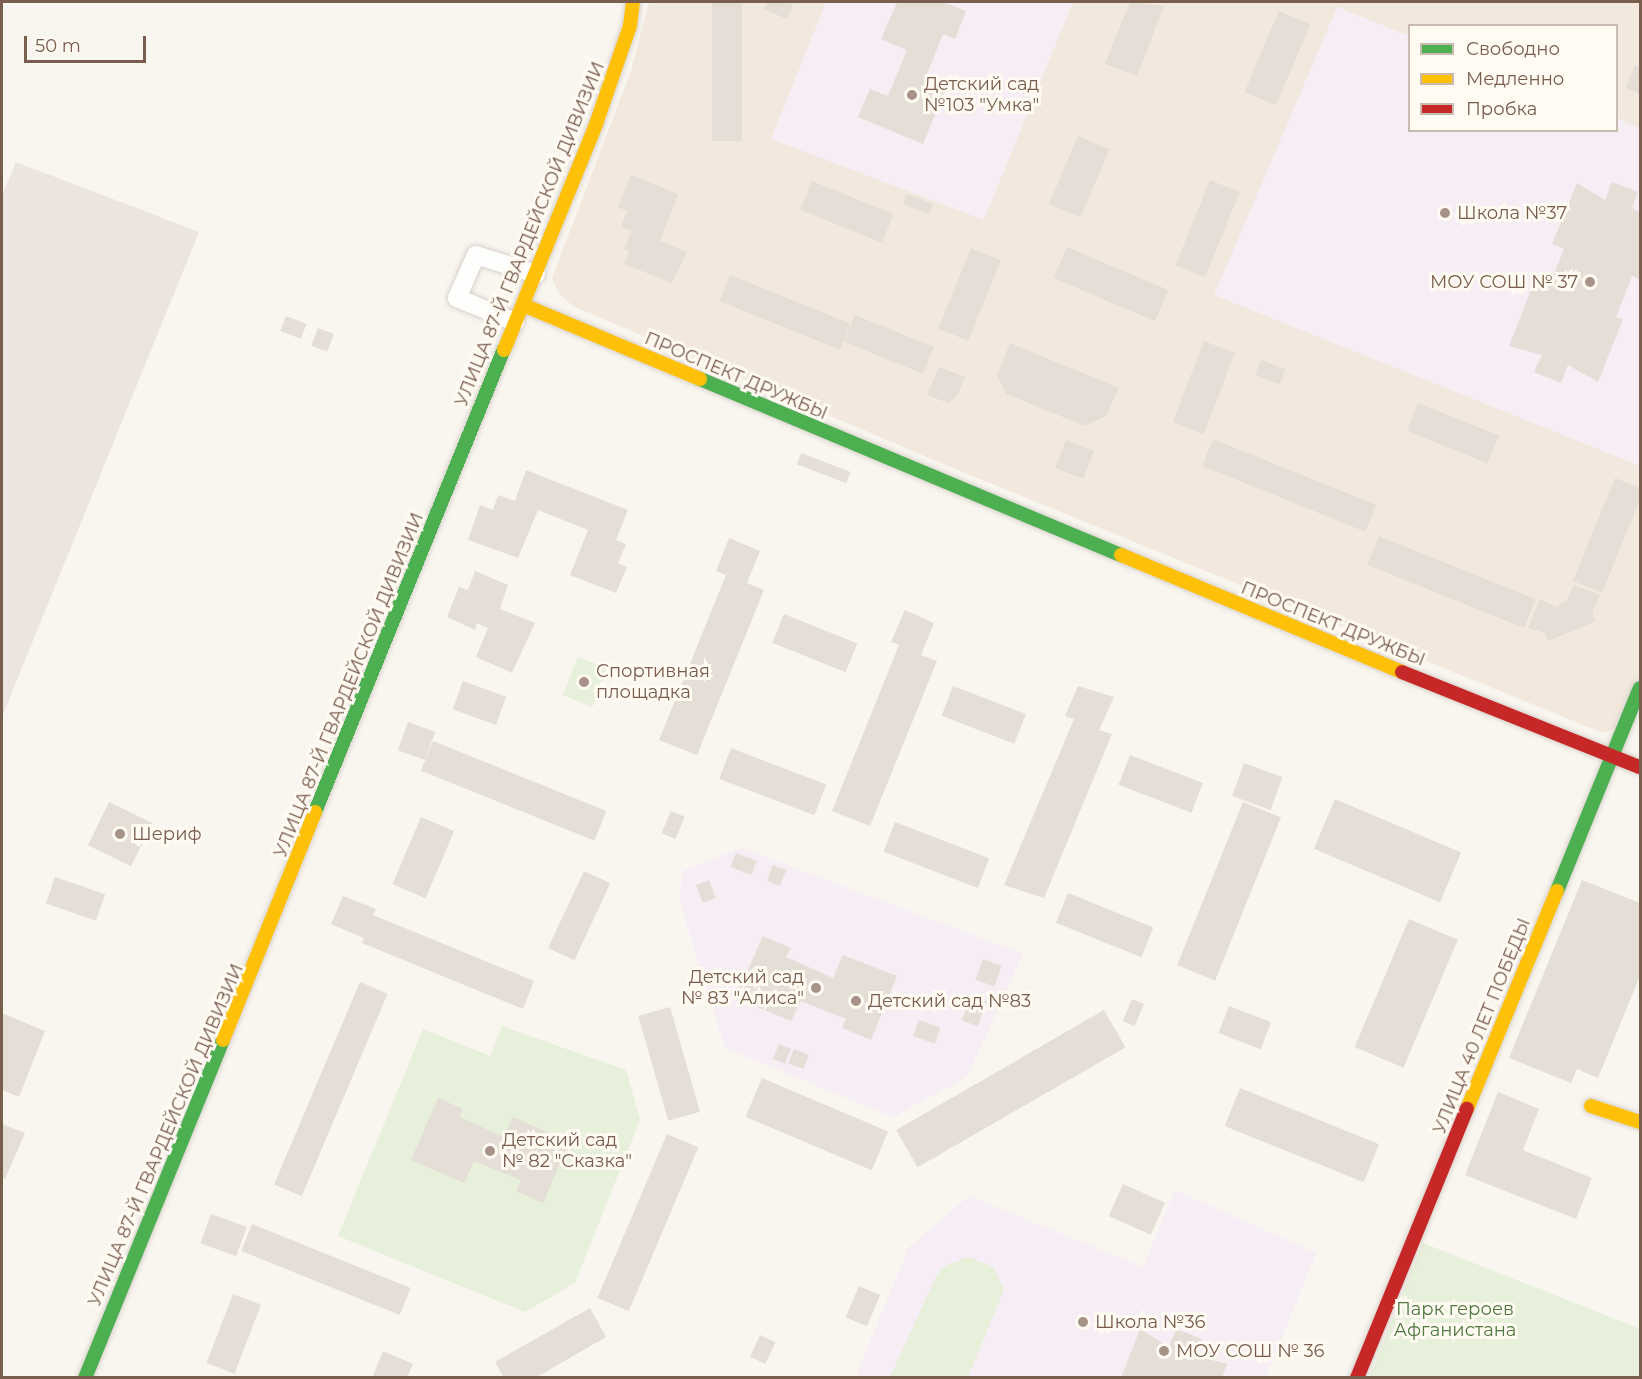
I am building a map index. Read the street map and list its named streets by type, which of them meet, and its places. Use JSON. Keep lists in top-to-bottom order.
{
  "streets": {
    "street": ["УЛИЦА 87-Й ГВАРДЕЙСКОЙ ДИВИЗИИ", "ПРОСПЕКТ ДРУЖБЫ", "УЛИЦА 40 ЛЕТ ПОБЕДЫ"]
  },
  "crossings": [
    ["УЛИЦА 87-Й ГВАРДЕЙСКОЙ ДИВИЗИИ", "ПРОСПЕКТ ДРУЖБЫ"],
    ["ПРОСПЕКТ ДРУЖБЫ", "УЛИЦА 40 ЛЕТ ПОБЕДЫ"]
  ],
  "parks": ["Парк героев Афганистана"],
  "places": [
    "Детский сад №103 \"Умка\"",
    "Школа №37",
    "МОУ СОШ № 37",
    "Спортивная площадка",
    "Шериф",
    "Детский сад № 83 \"Алиса\"",
    "Детский сад №83",
    "Детский сад № 82 \"Сказка\"",
    "Школа №36",
    "МОУ СОШ № 36"
  ],
  "legend": ["Свободно", "Медленно", "Пробка"],
  "scale_bar": "50 m"
}
